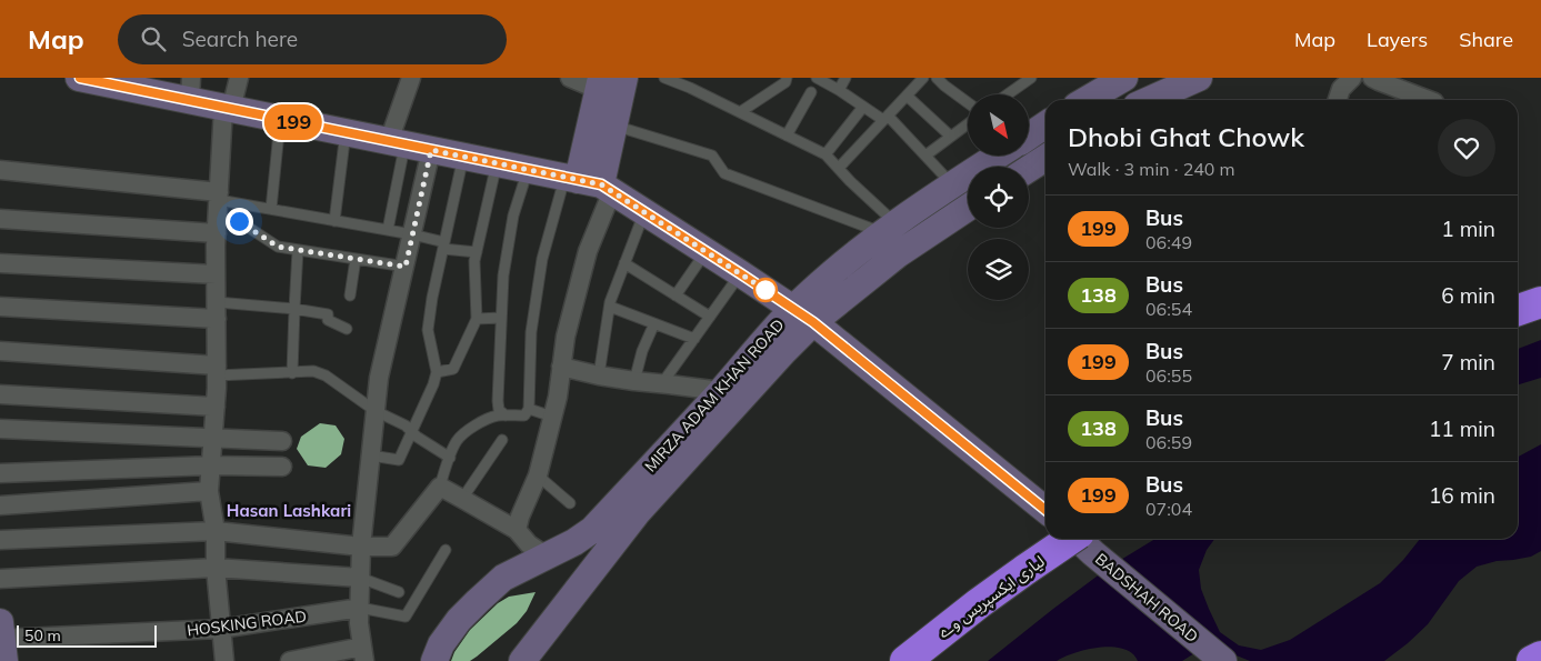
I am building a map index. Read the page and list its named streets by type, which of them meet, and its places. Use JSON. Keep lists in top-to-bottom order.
{
  "streets": {
    "highway": ["لیاری ایکسپریس وے"],
    "main road": ["MIRZA ADAM KHAN ROAD", "BADSHAH ROAD"],
    "street": ["HOSKING ROAD"]
  },
  "crossings": [
    ["لیاری ایکسپریس وے", "BADSHAH ROAD"]
  ],
  "districts": ["Hasan Lashkari"],
  "lines": ["bus line 199"],
  "scale_bar": "50 m",
  "north": "bottom right",
  "page": {
    "header": "Map",
    "search": "Search here",
    "nav": ["Map", "Layers", "Share"],
    "on_map": "199",
    "heading": ["Dhobi Ghat Chowk", "Walk · 3 min · 240 m"],
    "list": [
      {
        "mark": "199",
        "name": "Bus",
        "note": "06:49",
        "value": "1 min"
      },
      {
        "mark": "138",
        "name": "Bus",
        "note": "06:54",
        "value": "6 min"
      },
      {
        "mark": "199",
        "name": "Bus",
        "note": "06:55",
        "value": "7 min"
      },
      {
        "mark": "138",
        "name": "Bus",
        "note": "06:59",
        "value": "11 min"
      },
      {
        "mark": "199",
        "name": "Bus",
        "note": "07:04",
        "value": "16 min"
      }
    ],
    "scale": "50 m"
  }
}
